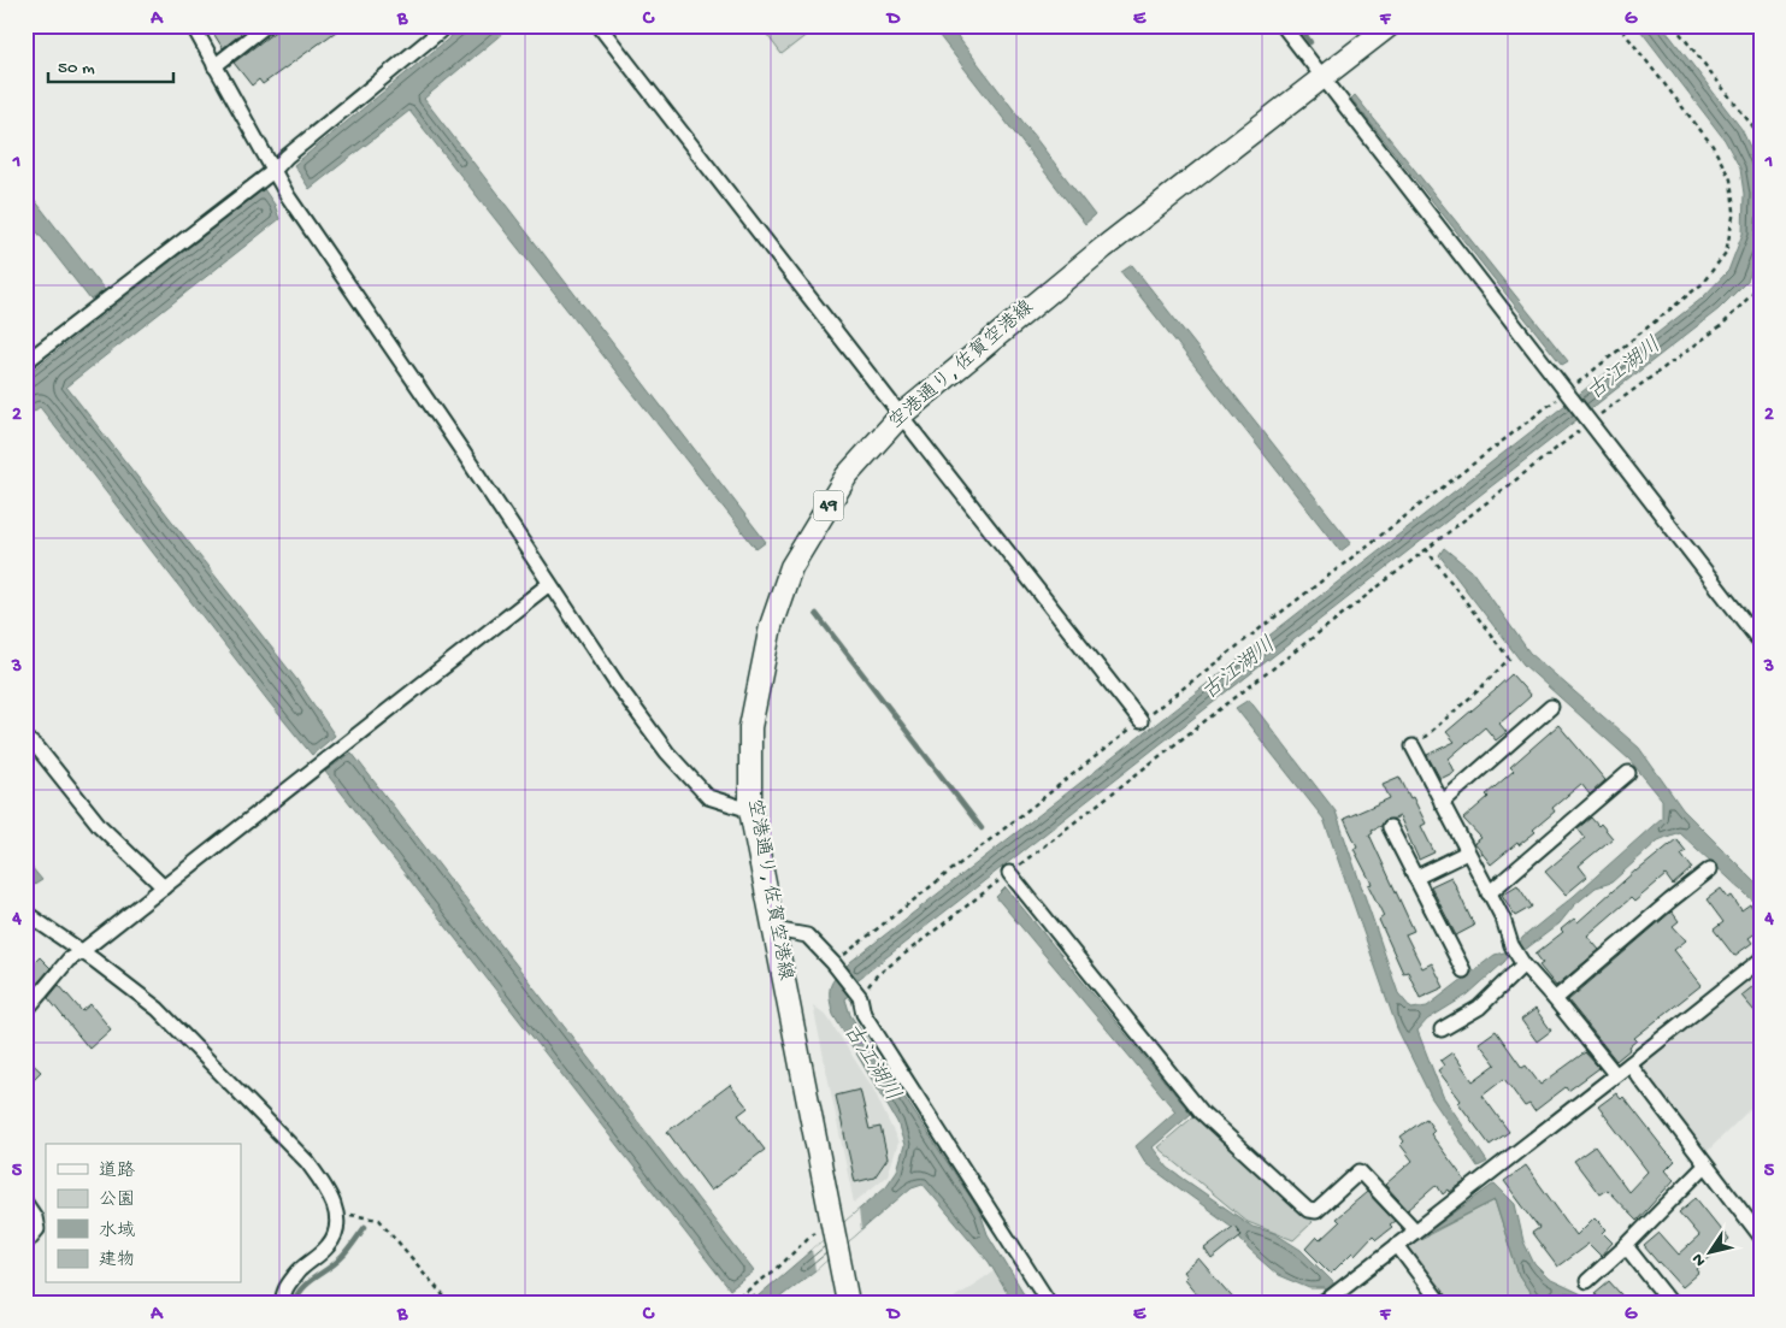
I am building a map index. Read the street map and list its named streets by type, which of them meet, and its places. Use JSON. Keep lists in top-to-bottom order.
{
  "streets": {
    "main road": ["空港通り, 佐賀空港線", "49"]
  },
  "water": ["古江湖川"],
  "legend": [
    "道路",
    "公園",
    "水域",
    "建物"
  ],
  "scale_bar": "50 m",
  "north": "bottom left",
  "grid": {
    "columns": [
      "A",
      "B",
      "C",
      "D",
      "E",
      "F",
      "G"
    ],
    "rows": [
      "1",
      "2",
      "3",
      "4",
      "5"
    ]
  }
}
